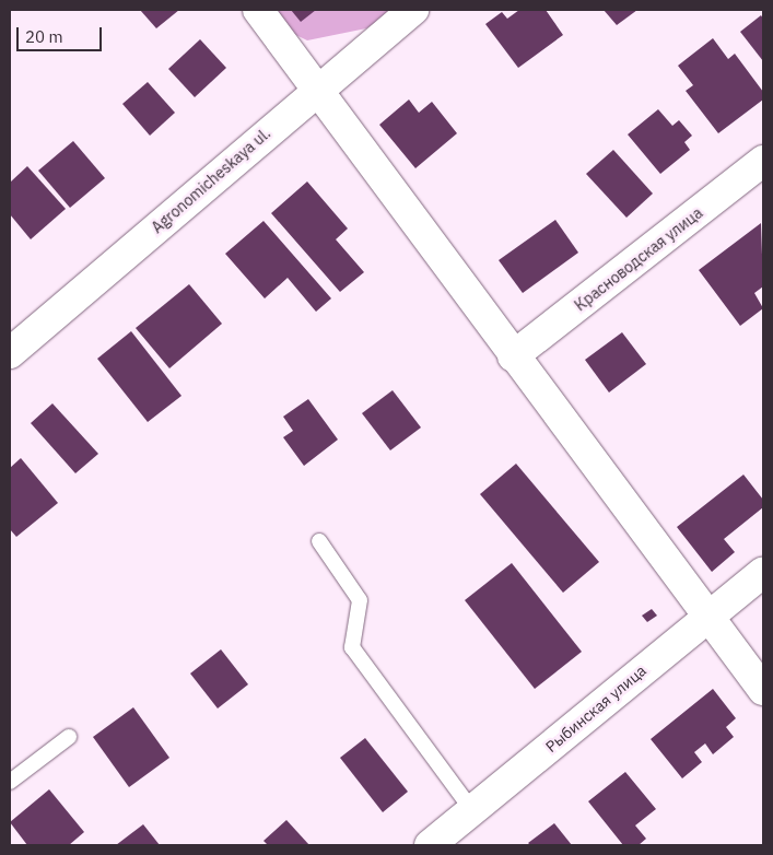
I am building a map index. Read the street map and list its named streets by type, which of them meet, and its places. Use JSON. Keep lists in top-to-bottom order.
{
  "streets": {
    "street": ["Agronomicheskaya ul.", "Красноводская улица", "Рыбинская улица"]
  },
  "scale_bar": "20 m"
}
